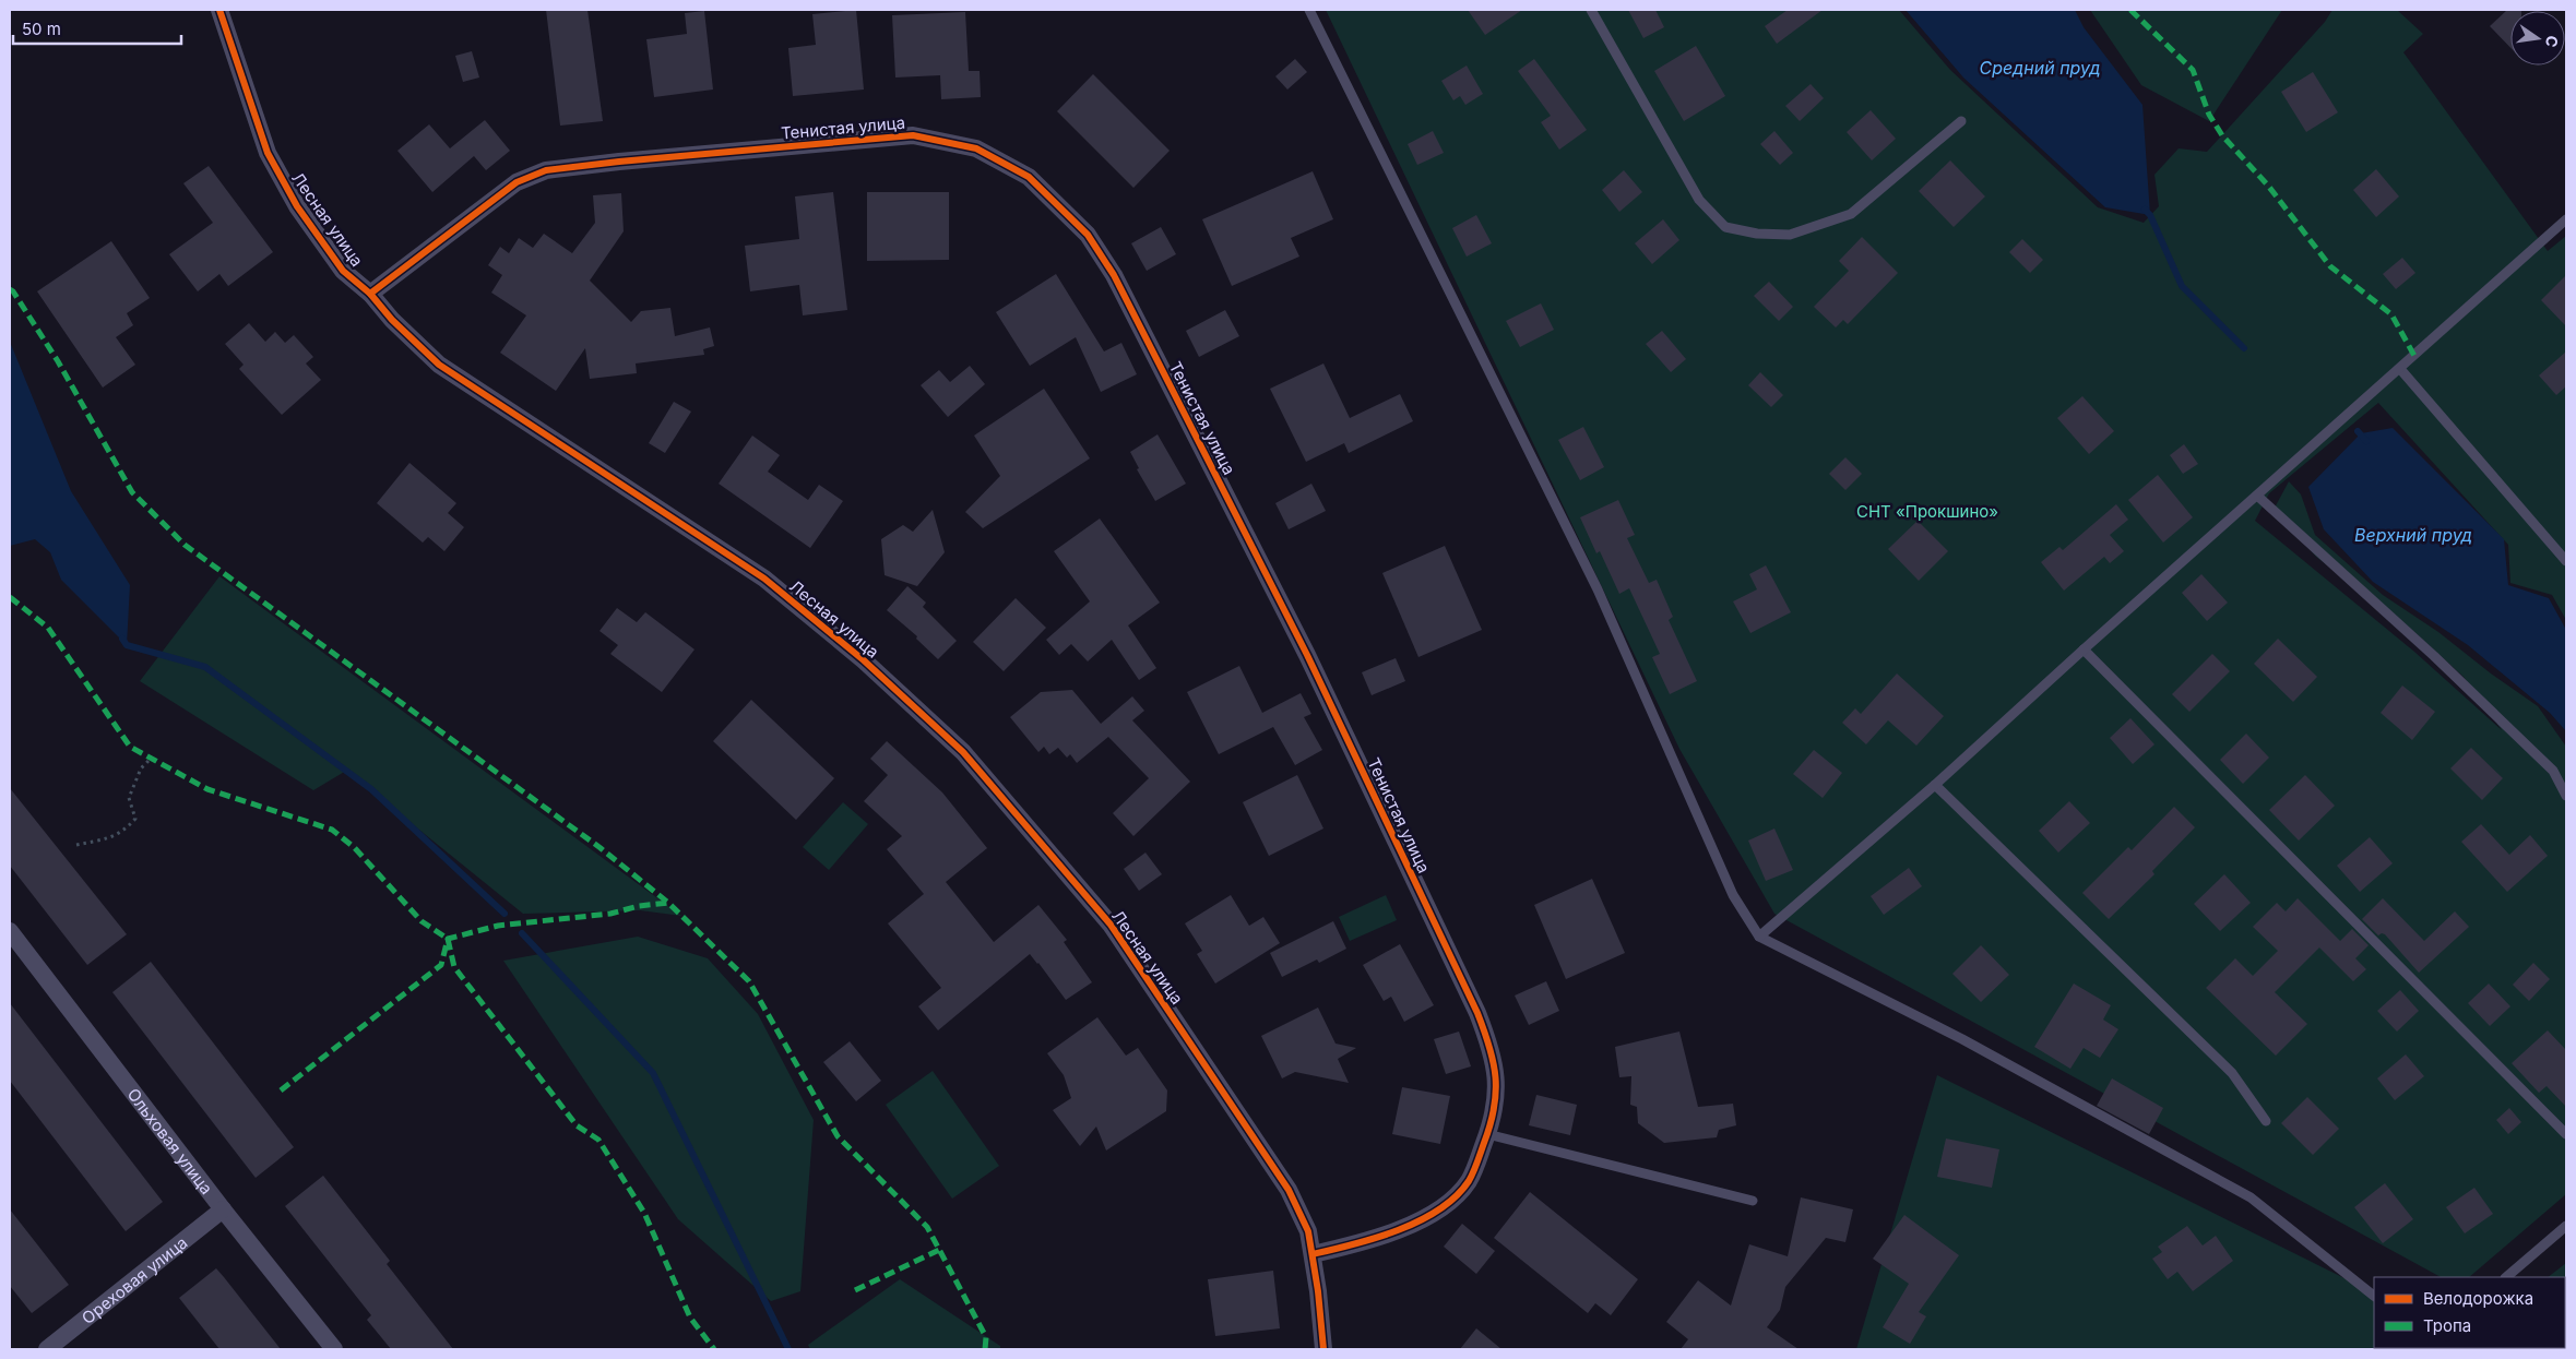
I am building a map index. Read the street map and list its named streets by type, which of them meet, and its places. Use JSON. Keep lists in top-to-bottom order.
{
  "streets": {
    "street": [
      "Тенистая улица",
      "Лесная улица",
      "Ольховая улица",
      "Ореховая улица"
    ]
  },
  "crossings": [
    ["Тенистая улица", "Лесная улица"],
    ["Ольховая улица", "Ореховая улица"]
  ],
  "water": ["Средний пруд", "Верхний пруд"],
  "parks": ["СНТ «Прокшино»"],
  "legend": ["Велодорожка", "Тропа"],
  "scale_bar": "50 m",
  "north": "right"
}
